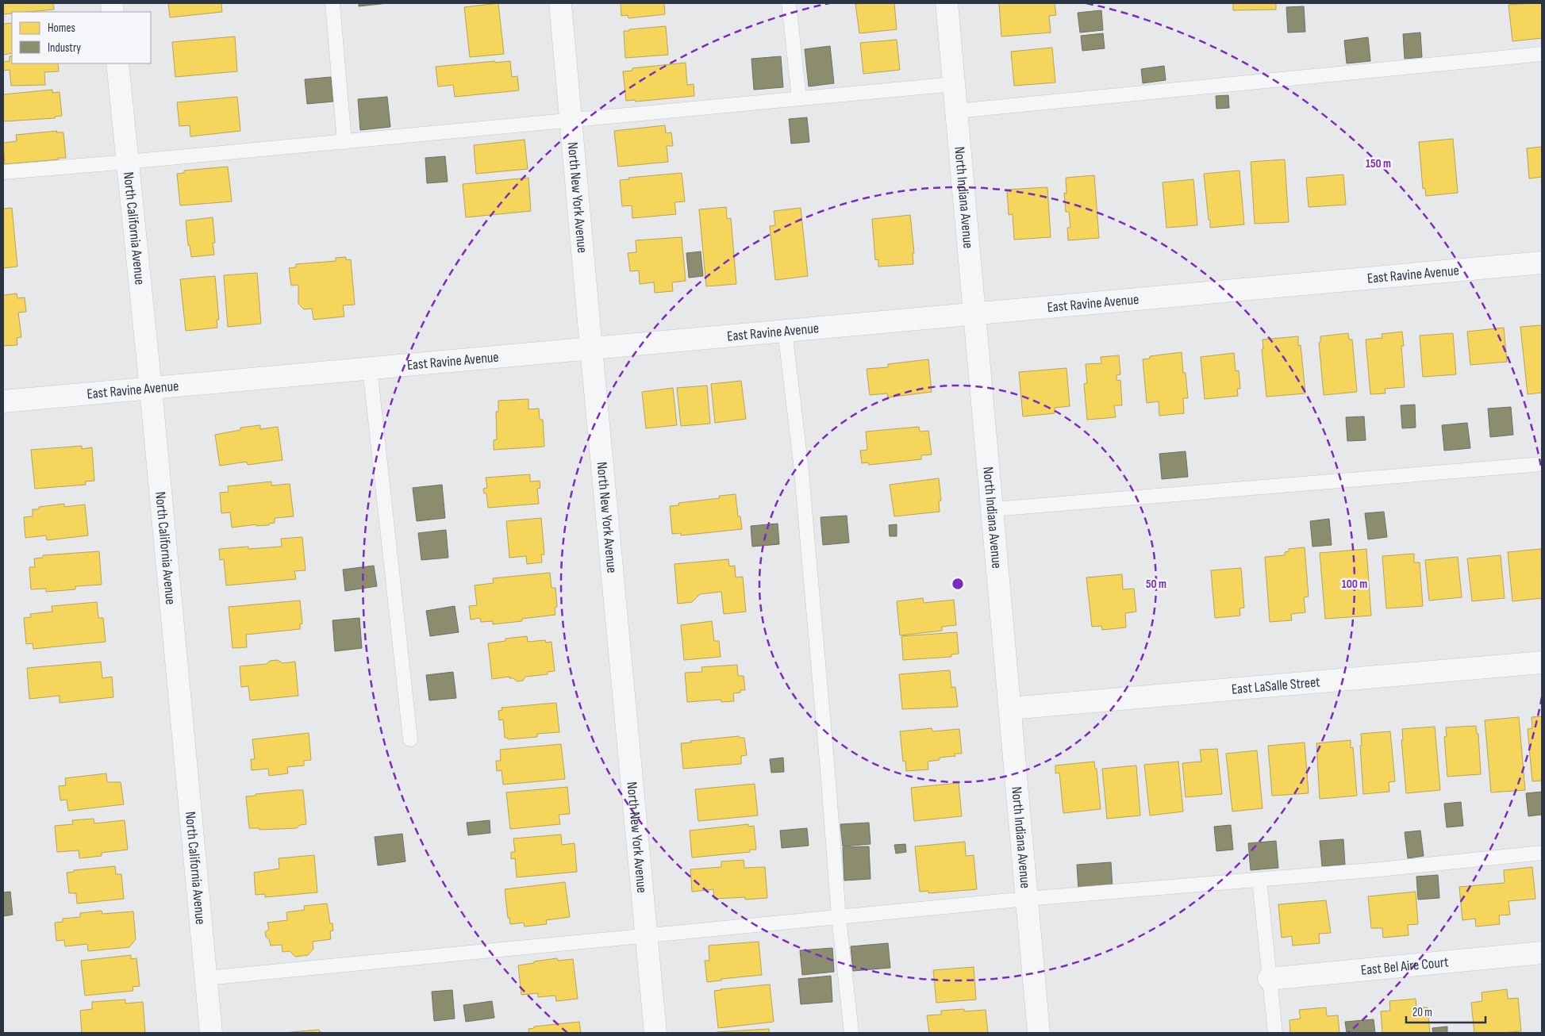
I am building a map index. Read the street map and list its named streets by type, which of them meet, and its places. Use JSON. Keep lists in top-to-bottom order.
{
  "streets": {
    "street": [
      "North New York Avenue",
      "North Indiana Avenue",
      "North California Avenue",
      "East Ravine Avenue",
      "East LaSalle Street",
      "East Bel Aire Court"
    ]
  },
  "crossings": [
    ["North New York Avenue", "East Ravine Avenue"],
    ["North Indiana Avenue", "East Ravine Avenue"],
    ["North Indiana Avenue", "East LaSalle Street"],
    ["North California Avenue", "East Ravine Avenue"]
  ],
  "legend": ["Homes", "Industry"],
  "scale_bar": "20 m",
  "rings": ["150 m", "50 m", "100 m"]
}
